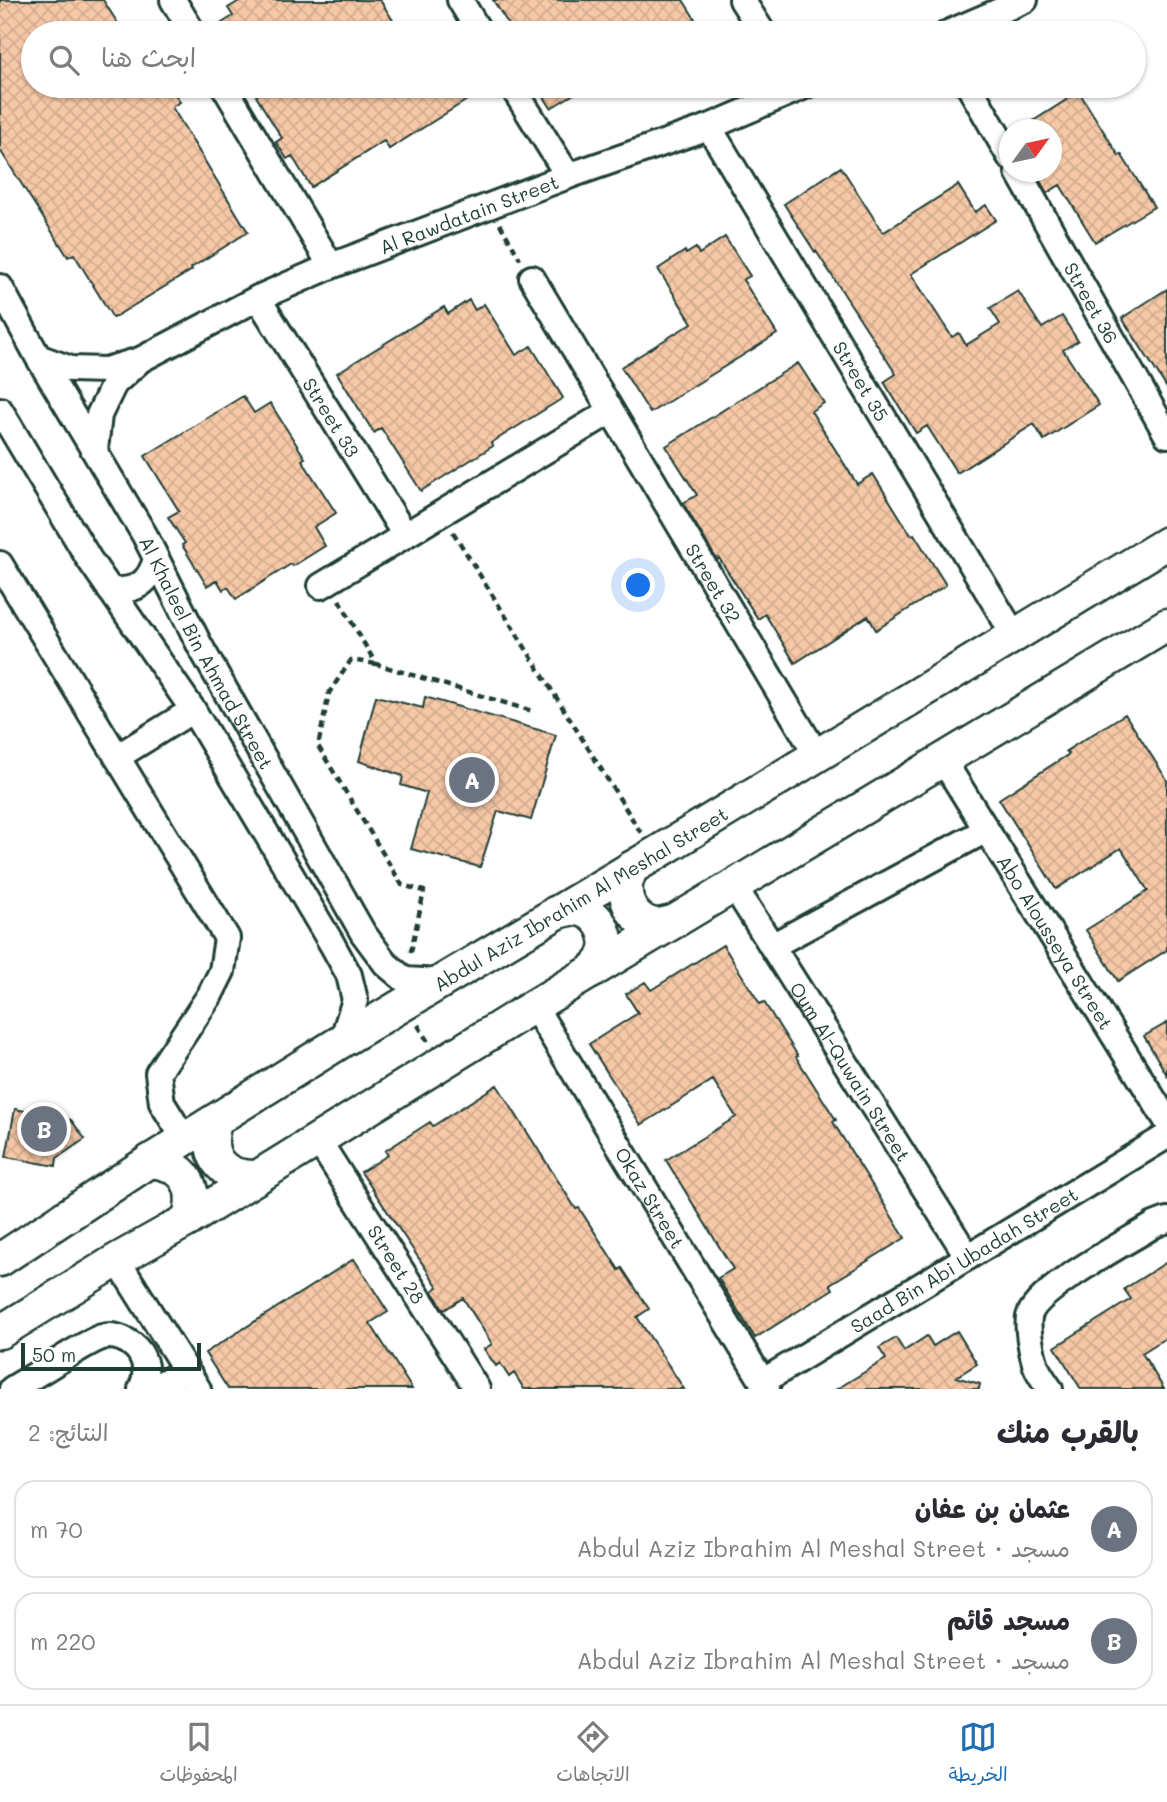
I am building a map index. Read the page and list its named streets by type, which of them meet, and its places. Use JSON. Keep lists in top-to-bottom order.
{
  "streets": {
    "main road": ["Abdul Aziz Ibrahim Al Meshal Street"],
    "street": [
      "Al Rawdatain Street",
      "Street 36",
      "Street 35",
      "Street 33",
      "Street 32",
      "Al Khaleel Bin Ahmad Street",
      "Abo Alousseya Street",
      "Oum Al-Quwain Street",
      "Okaz Street",
      "Saad Bin Abi Ubadah Street",
      "Street 28"
    ]
  },
  "crossings": [
    ["Al Rawdatain Street", "Street 35"],
    ["Al Rawdatain Street", "Street 33"],
    ["Al Rawdatain Street", "Al Khaleel Bin Ahmad Street"],
    ["Street 35", "Abdul Aziz Ibrahim Al Meshal Street"],
    ["Street 32", "Abdul Aziz Ibrahim Al Meshal Street"],
    ["Al Khaleel Bin Ahmad Street", "Abdul Aziz Ibrahim Al Meshal Street"],
    ["Oum Al-Quwain Street", "Saad Bin Abi Ubadah Street"],
    ["Okaz Street", "Saad Bin Abi Ubadah Street"]
  ],
  "scale_bar": "50 m",
  "north": "top right",
  "page": {
    "search": "ابحث هنا",
    "pins": ["A", "B"],
    "scale": "50 m",
    "heading": ["بالقرب منك", "النتائج: 2"],
    "list": [
      {
        "mark": "A",
        "name": "عثمان بن عفان",
        "note": "مسجد · Abdul Aziz Ibrahim Al Meshal Street",
        "value": "70 m"
      },
      {
        "mark": "B",
        "name": "مسجد قائم",
        "note": "مسجد · Abdul Aziz Ibrahim Al Meshal Street",
        "value": "220 m"
      }
    ],
    "nav": ["الخريطة", "الاتجاهات", "المحفوظات"]
  }
}
